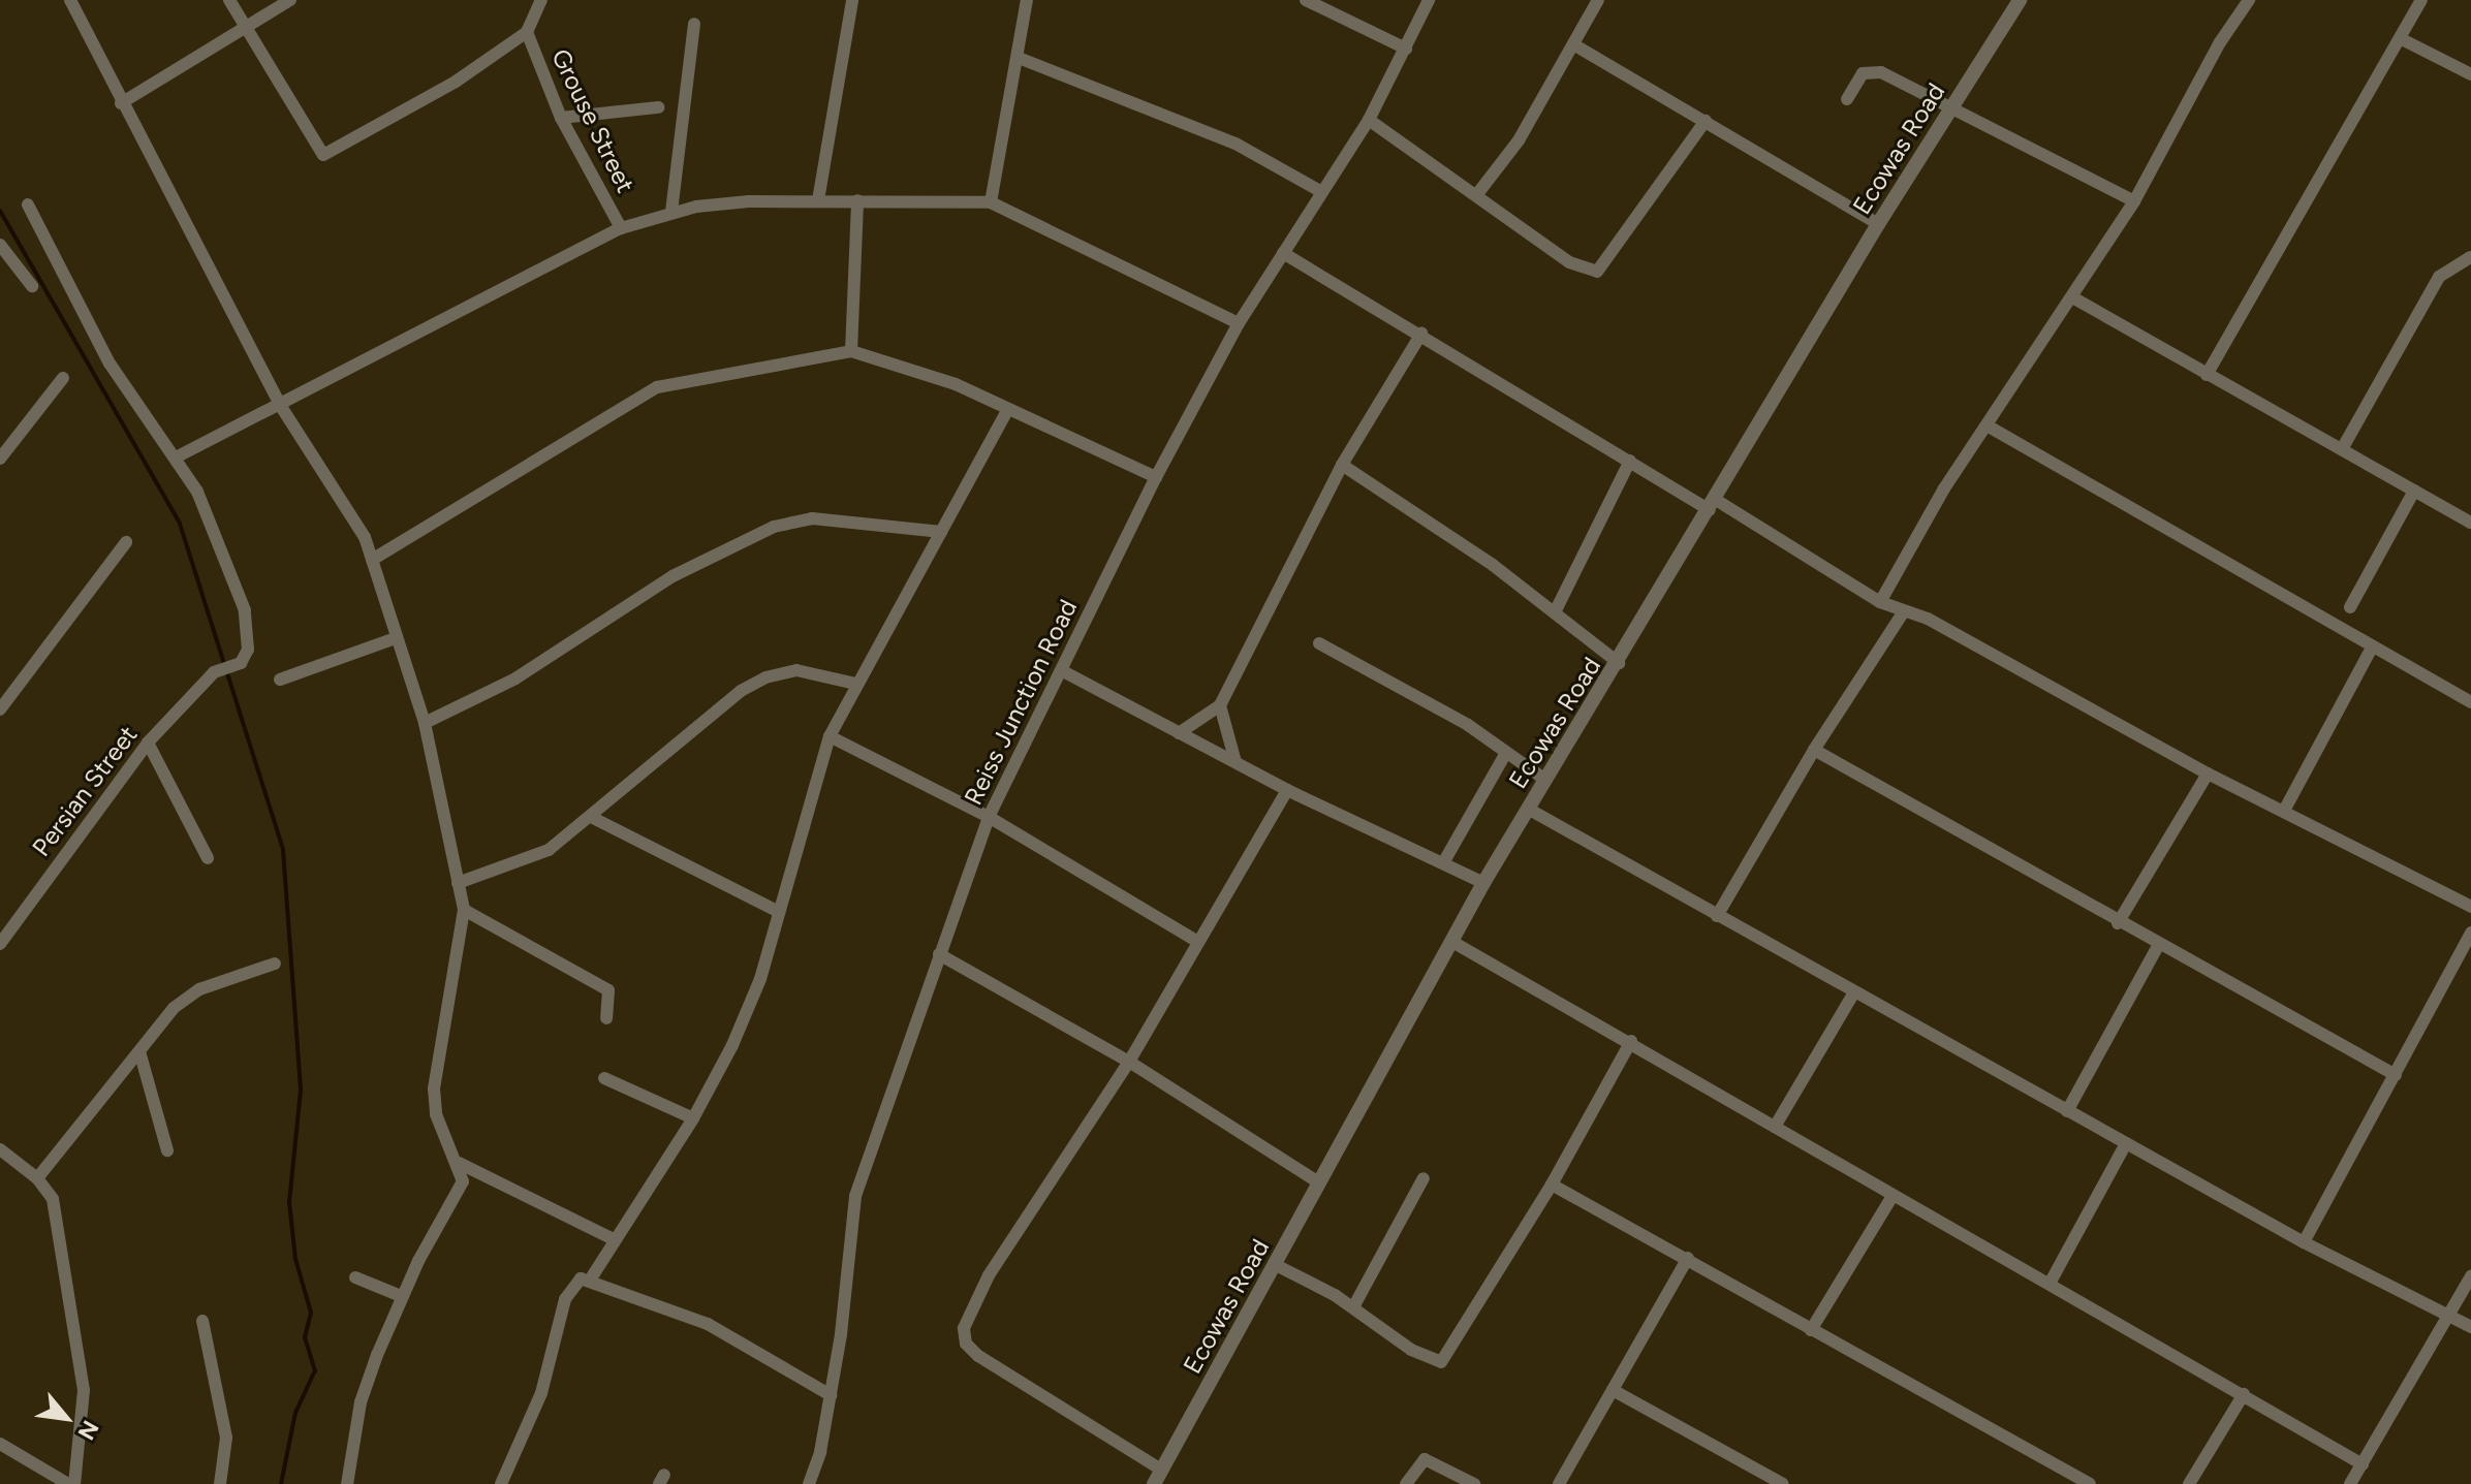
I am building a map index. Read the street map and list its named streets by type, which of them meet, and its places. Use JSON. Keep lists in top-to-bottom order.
{
  "streets": {
    "street": [
      "Grouse Street",
      "Ecowas Road",
      "Reiss Junction Road",
      "Persian Street"
    ]
  },
  "north": "bottom right"
}
